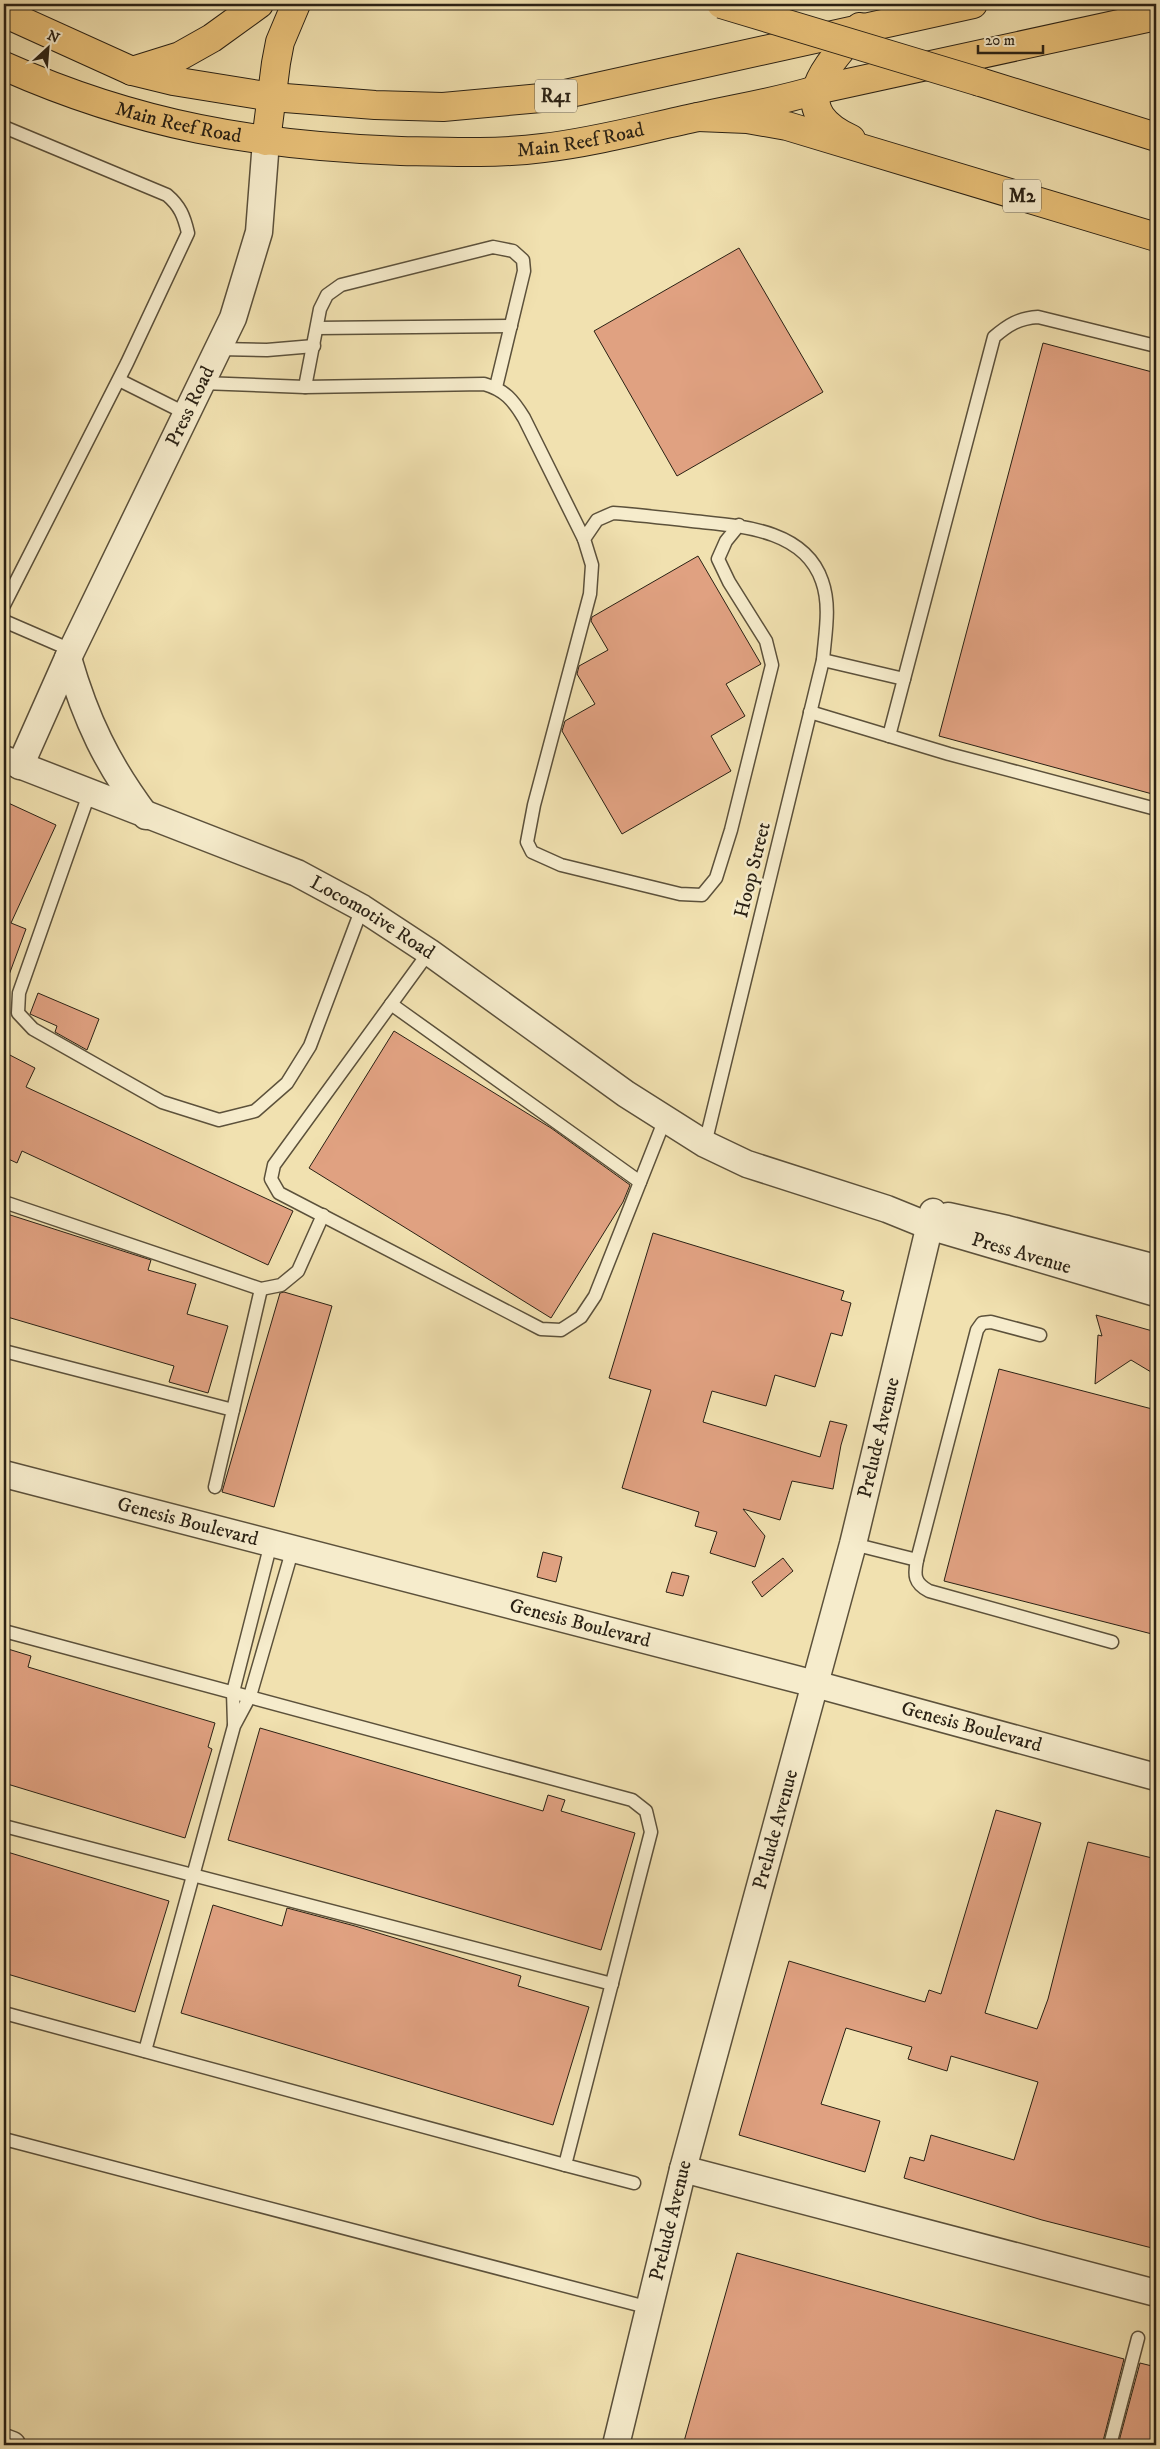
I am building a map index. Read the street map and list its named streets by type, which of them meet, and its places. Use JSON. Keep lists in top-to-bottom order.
{
  "streets": {
    "main road": ["R41", "Main Reef Road", "M2"],
    "street": [
      "Press Road",
      "Locomotive Road",
      "Press Avenue",
      "Prelude Avenue",
      "Genesis Boulevard"
    ],
    "lane": ["Hoop Street"]
  },
  "crossings": [
    ["Main Reef Road", "Press Road"],
    ["Press Road", "Locomotive Road"],
    ["Hoop Street", "Locomotive Road"],
    ["Hoop Street", "Press Avenue"],
    ["Locomotive Road", "Press Avenue"],
    ["Press Avenue", "Prelude Avenue"],
    ["Prelude Avenue", "Genesis Boulevard"]
  ],
  "scale_bar": "20 m",
  "north": "top right"
}
